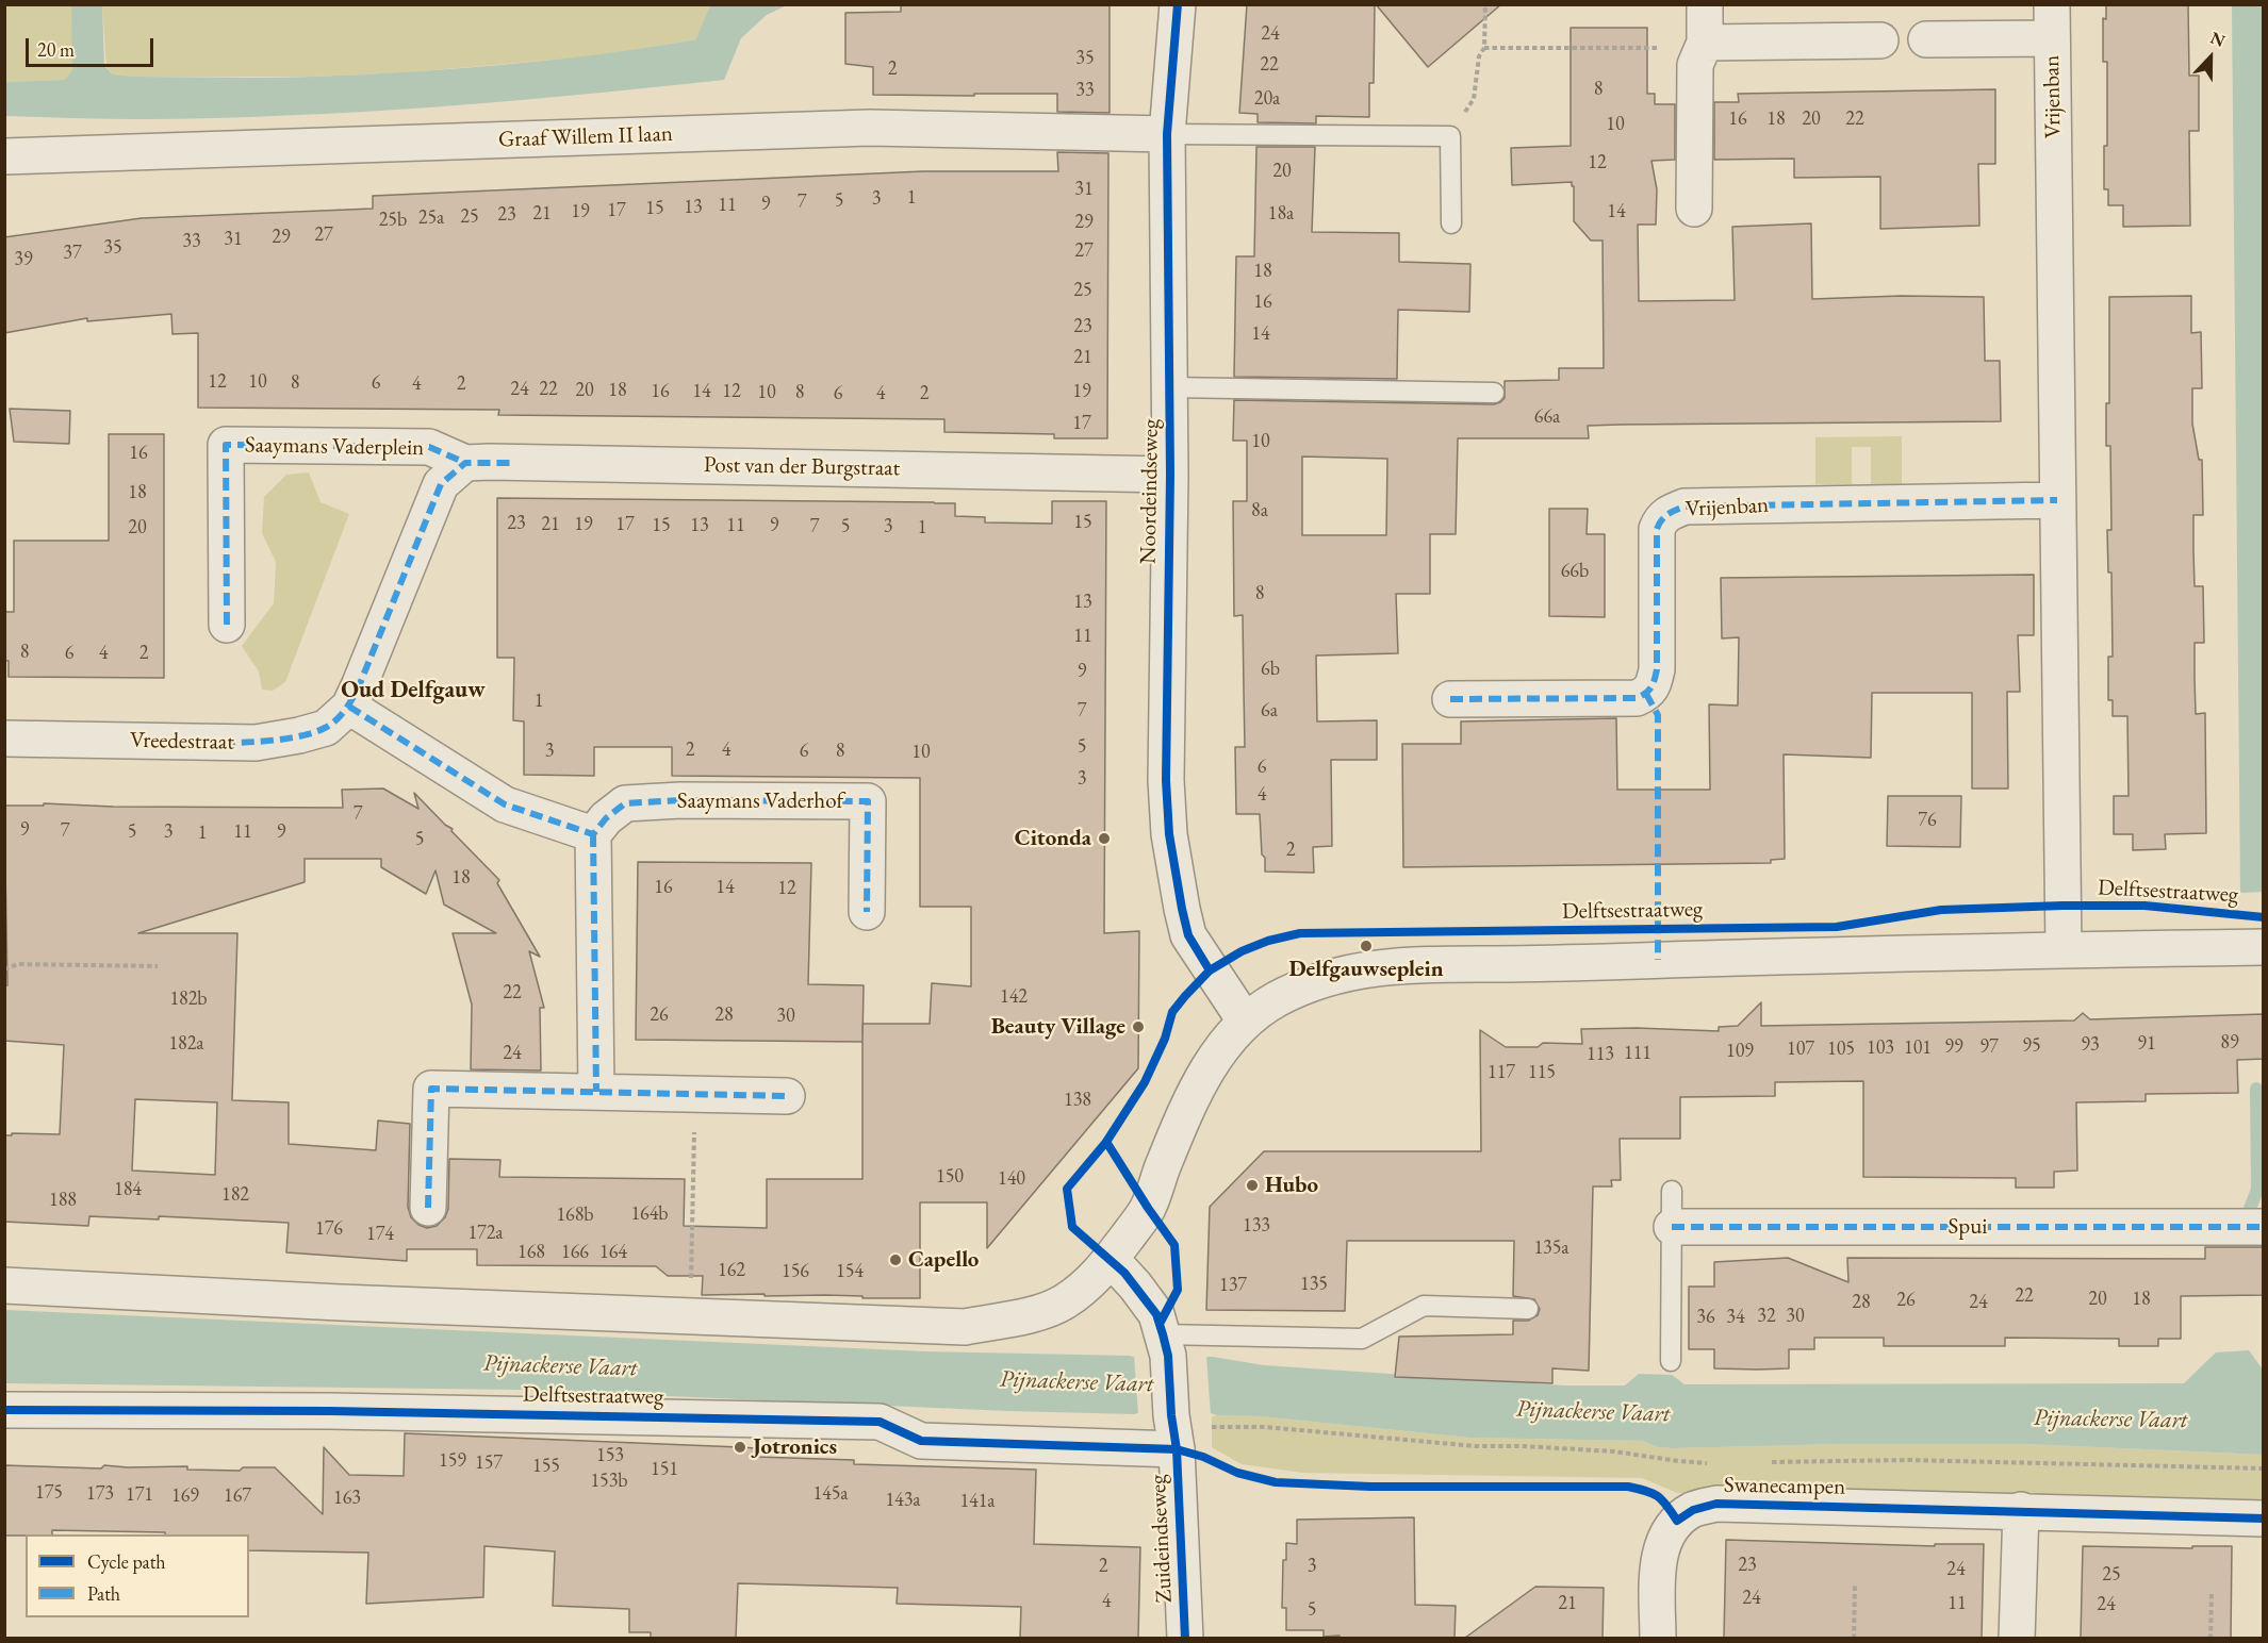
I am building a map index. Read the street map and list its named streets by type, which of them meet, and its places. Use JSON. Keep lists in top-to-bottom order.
{
  "streets": {
    "street": [
      "Vrijenban",
      "Graaf Willem II laan",
      "Saaymans Vaderplein",
      "Post van der Burgstraat",
      "Noordeindseweg",
      "Vreedestraat",
      "Saaymans Vaderhof",
      "Delftsestraatweg",
      "Spui",
      "Swanecampen",
      "Zuideindseweg"
    ]
  },
  "crossings": [
    ["Graaf Willem II laan", "Noordeindseweg"],
    ["Saaymans Vaderplein", "Post van der Burgstraat"],
    ["Saaymans Vaderplein", "Vreedestraat"],
    ["Post van der Burgstraat", "Noordeindseweg"],
    ["Delftsestraatweg", "Zuideindseweg"]
  ],
  "districts": ["Oud Delfgauw"],
  "water": ["Pijnackerse Vaart"],
  "places": [
    "Citonda",
    "Delfgauwseplein",
    "Beauty Village",
    "Hubo",
    "Capello",
    "Jotronics"
  ],
  "house_numbers": [
    "24",
    "35",
    "22",
    "2",
    "8",
    "33",
    "20a",
    "16",
    "18",
    "20",
    "22",
    "10",
    "12",
    "20",
    "31",
    "1",
    "3",
    "5",
    "7",
    "9",
    "11",
    "13",
    "15",
    "17",
    "19",
    "14",
    "21",
    "18a",
    "23",
    "25",
    "25a",
    "25b",
    "29",
    "27",
    "29",
    "31",
    "33",
    "35",
    "27",
    "37",
    "39",
    "18",
    "25",
    "16",
    "23",
    "14",
    "21",
    "12",
    "10",
    "8",
    "6",
    "4",
    "2",
    "24",
    "22",
    "20",
    "18",
    "16",
    "14",
    "12",
    "19",
    "10",
    "8",
    "6",
    "4",
    "2",
    "66a",
    "17",
    "10",
    "16",
    "18",
    "8a",
    "15",
    "23",
    "21",
    "19",
    "17",
    "15",
    "13",
    "11",
    "9",
    "7",
    "5",
    "3",
    "20",
    "1",
    "66b",
    "8",
    "13",
    "11",
    "8",
    "6",
    "4",
    "2",
    "6b",
    "9",
    "1",
    "7",
    "6a",
    "5",
    "2",
    "4",
    "3",
    "6",
    "8",
    "10",
    "6",
    "3",
    "4",
    "7",
    "76",
    "9",
    "7",
    "5",
    "3",
    "11",
    "9",
    "1",
    "5",
    "2",
    "18",
    "16",
    "14",
    "12",
    "22",
    "142",
    "182b",
    "26",
    "28",
    "30",
    "89",
    "182a",
    "91",
    "93",
    "95",
    "99",
    "97",
    "103",
    "101",
    "107",
    "105",
    "109",
    "24",
    "111",
    "113",
    "117",
    "115",
    "138",
    "150",
    "140",
    "184",
    "182",
    "188",
    "164b",
    "168b",
    "133",
    "176",
    "172a",
    "174",
    "135a",
    "168",
    "166",
    "164",
    "162",
    "156",
    "154",
    "135",
    "137",
    "22",
    "20",
    "18",
    "26",
    "28",
    "24",
    "32",
    "30",
    "36",
    "34",
    "153",
    "159",
    "157",
    "155",
    "151",
    "153b",
    "175",
    "173",
    "145a",
    "171",
    "169",
    "167",
    "163",
    "143a",
    "141a",
    "23",
    "2",
    "3",
    "24",
    "25",
    "24",
    "4",
    "21",
    "11",
    "24",
    "5"
  ],
  "legend": ["Cycle path", "Path"],
  "scale_bar": "20 m",
  "north": "top"
}
